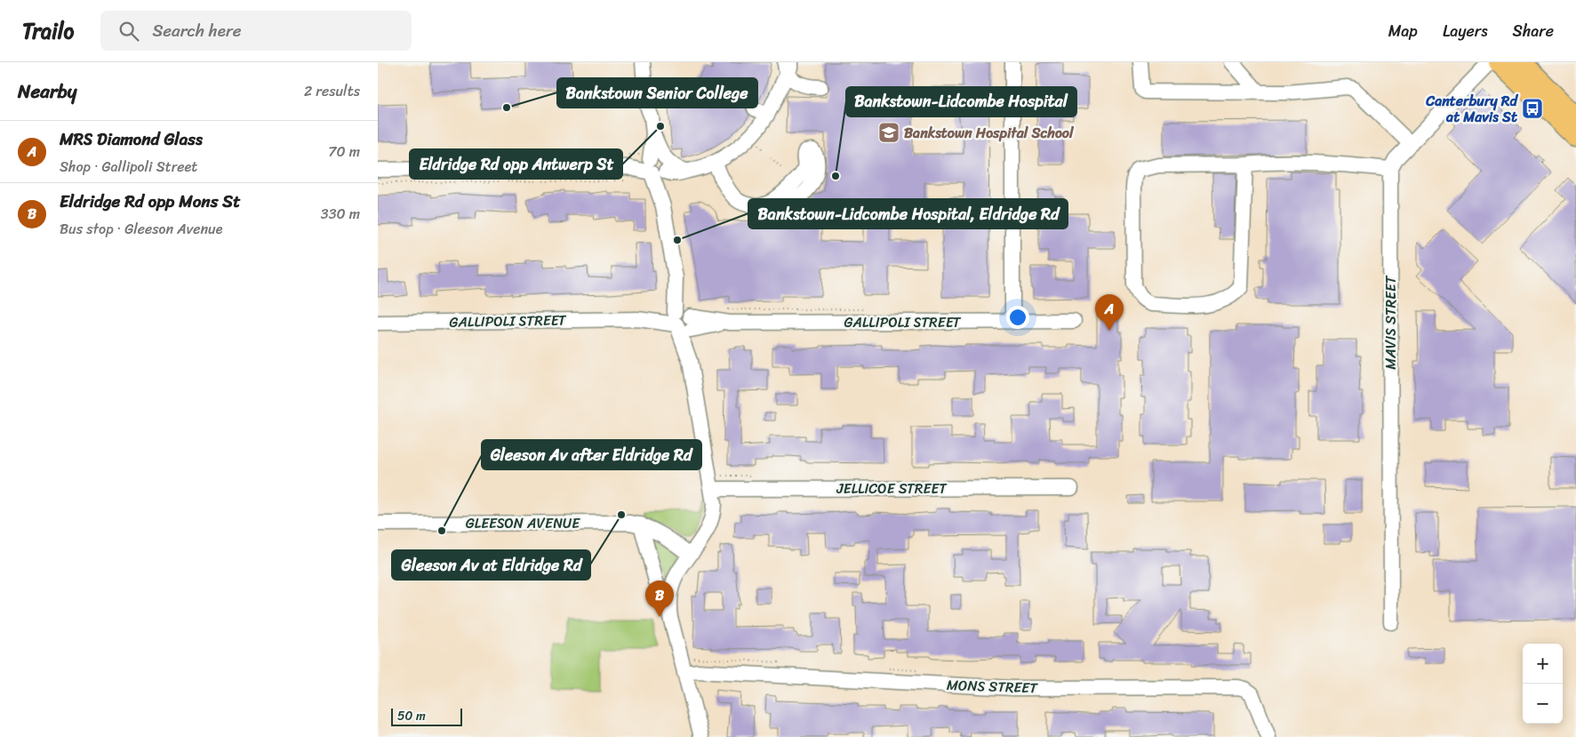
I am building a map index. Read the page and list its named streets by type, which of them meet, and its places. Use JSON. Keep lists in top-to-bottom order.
{
  "streets": {
    "street": [
      "GALLIPOLI STREET",
      "MAVIS STREET",
      "JELLICOE STREET",
      "GLEESON AVENUE",
      "MONS STREET"
    ]
  },
  "places": {
    "other": [
      "Bankstown Senior College",
      "Eldridge Rd opp Antwerp St",
      "Bankstown-Lidcombe Hospital",
      "Bankstown-Lidcombe Hospital, Eldridge Rd",
      "Gleeson Av at Eldridge Rd",
      "Gleeson Av after Eldridge Rd"
    ],
    "bus stop": ["Canterbury Rd at Mavis St"],
    "school or university": ["Bankstown Hospital School"]
  },
  "scale_bar": "50 m",
  "page": {
    "header": "Trailo",
    "search": "Search here",
    "nav": ["Map", "Layers", "Share"],
    "heading": ["Nearby", "2 results"],
    "list": [
      {
        "mark": "A",
        "name": "MRS Diamond Glass",
        "note": "Shop · Gallipoli Street",
        "value": "70 m"
      },
      {
        "mark": "B",
        "name": "Eldridge Rd opp Mons St",
        "note": "Bus stop · Gleeson Avenue",
        "value": "330 m"
      }
    ],
    "pins": ["A", "B"],
    "map_buttons": ["+", "−"],
    "scale": "50 m"
  }
}
